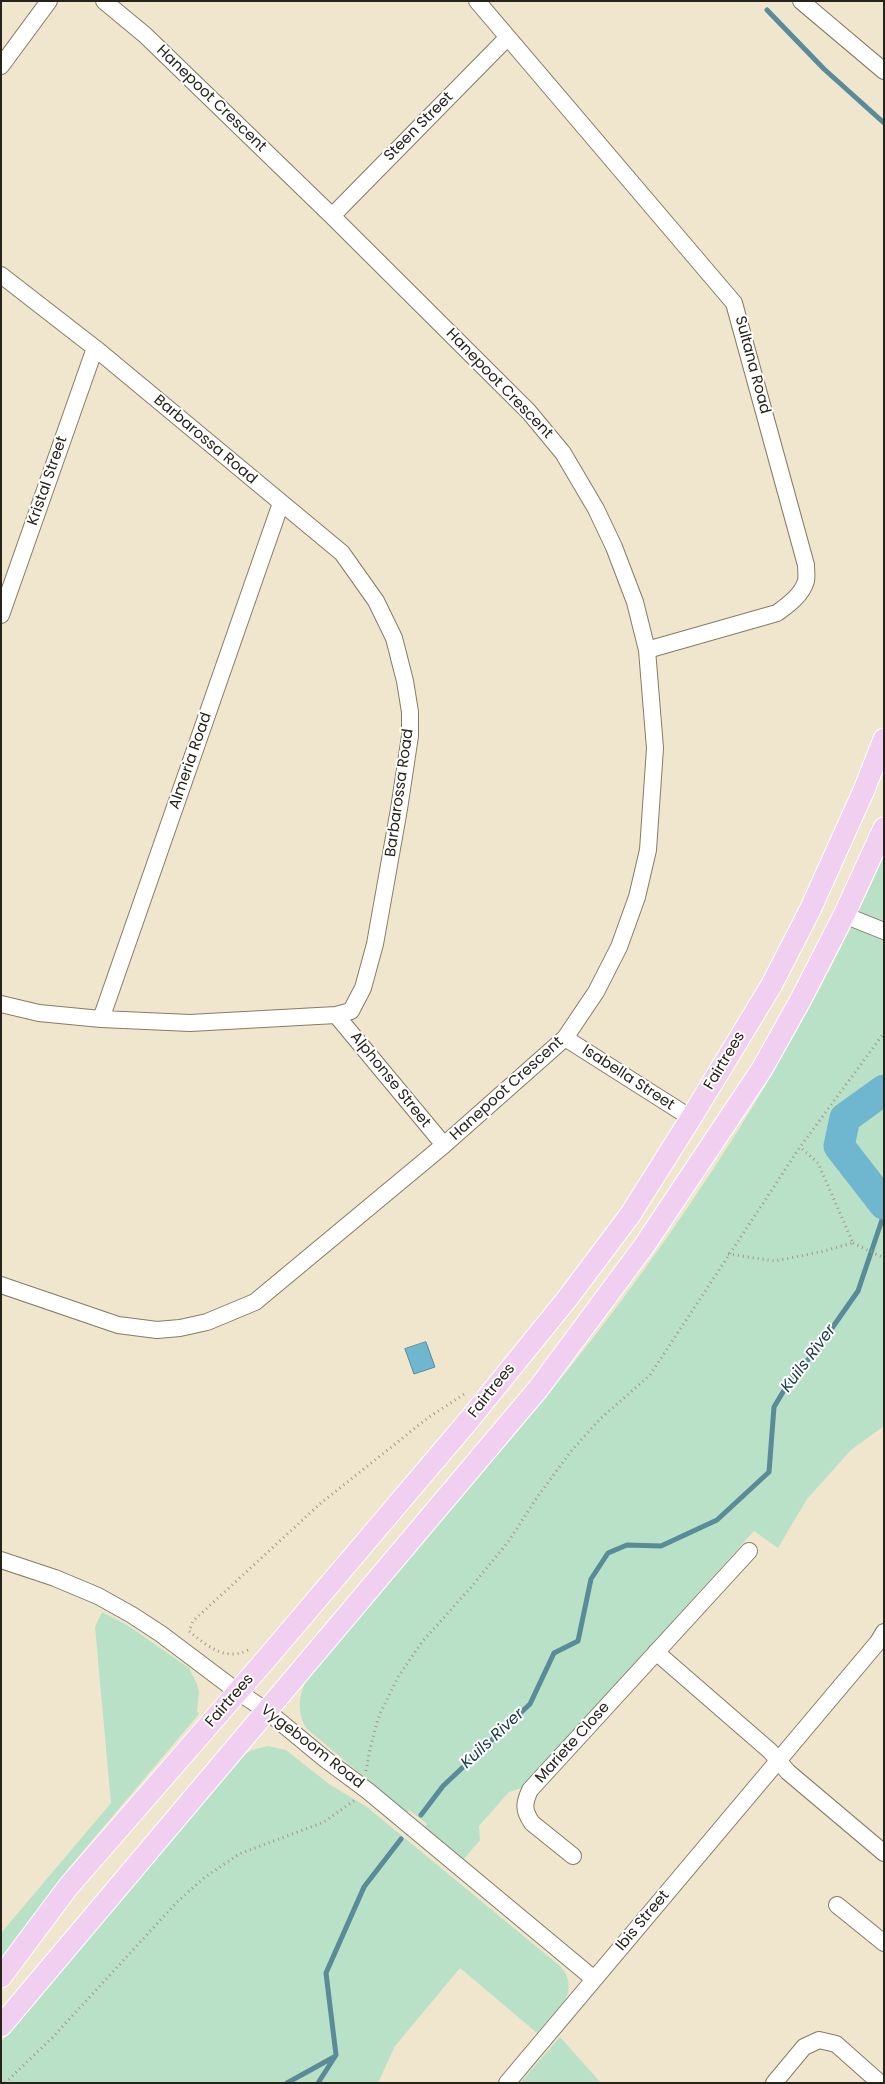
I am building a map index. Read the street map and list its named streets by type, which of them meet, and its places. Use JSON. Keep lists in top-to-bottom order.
{
  "streets": {
    "main road": ["Fairtrees"],
    "street": [
      "Hanepoot Crescent",
      "Steen Street",
      "Sultana Road",
      "Barbarossa Road",
      "Kristal Street",
      "Almeria Road",
      "Isabella Street",
      "Alphonse Street",
      "Mariete Close",
      "Vygeboom Road",
      "Ibis Street"
    ]
  },
  "crossings": [
    ["Hanepoot Crescent", "Steen Street"],
    ["Hanepoot Crescent", "Sultana Road"],
    ["Hanepoot Crescent", "Isabella Street"],
    ["Hanepoot Crescent", "Alphonse Street"],
    ["Steen Street", "Sultana Road"],
    ["Barbarossa Road", "Kristal Street"],
    ["Barbarossa Road", "Almeria Road"],
    ["Barbarossa Road", "Alphonse Street"],
    ["Fairtrees", "Isabella Street"],
    ["Fairtrees", "Vygeboom Road"],
    ["Vygeboom Road", "Ibis Street"]
  ],
  "water": ["Kuils River"]
}
